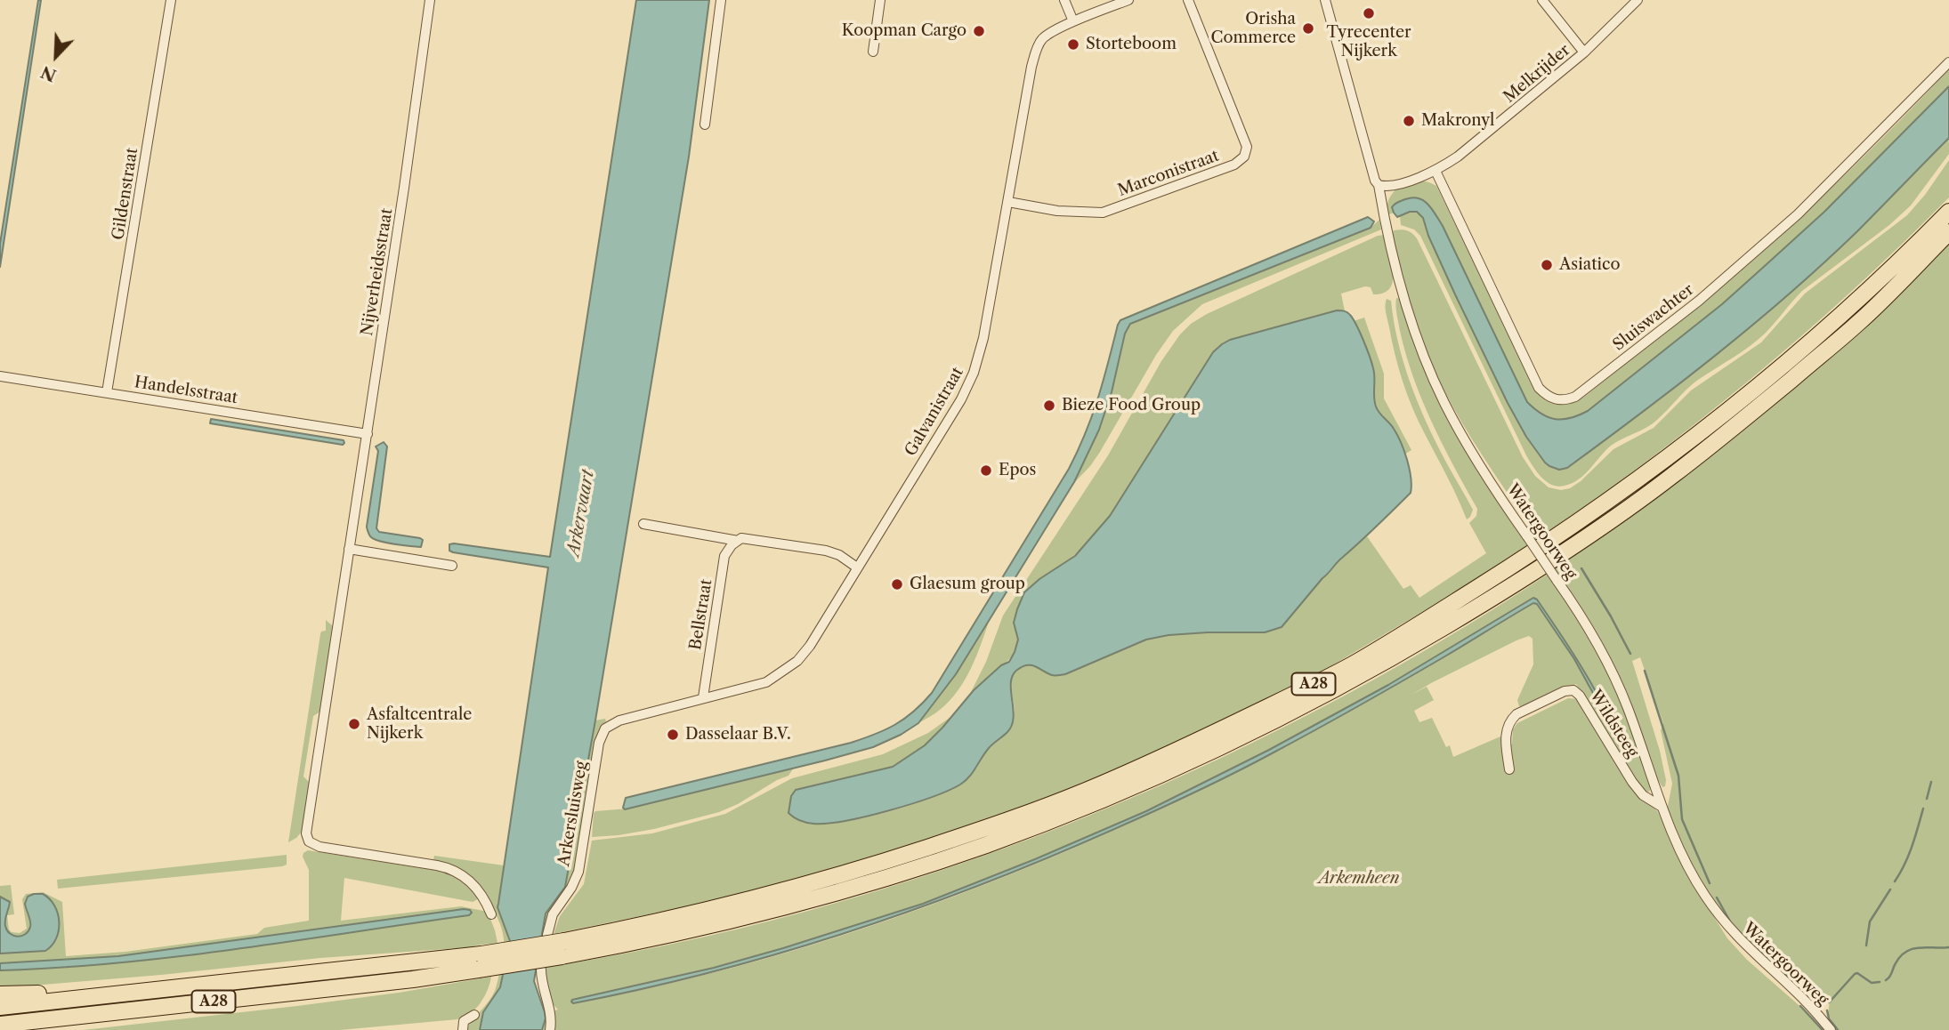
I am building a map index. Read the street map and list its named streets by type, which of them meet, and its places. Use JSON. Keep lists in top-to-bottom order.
{
  "streets": {
    "highway": ["A28"],
    "street": [
      "Melkrijder",
      "Marconistraat",
      "Gildenstraat",
      "Nijverheidsstraat",
      "Sluiswachter",
      "Handelsstraat",
      "Galvanistraat",
      "Watergoorweg",
      "Bellstraat",
      "Wildsteeg",
      "Arkersluisweg"
    ]
  },
  "crossings": [
    ["Melkrijder", "Sluiswachter"],
    ["Melkrijder", "Watergoorweg"],
    ["Marconistraat", "Galvanistraat"],
    ["Gildenstraat", "Handelsstraat"],
    ["Nijverheidsstraat", "Handelsstraat"],
    ["Galvanistraat", "Bellstraat"],
    ["Galvanistraat", "Arkersluisweg"],
    ["Watergoorweg", "Wildsteeg"]
  ],
  "water": ["Arkervaart"],
  "parks": ["Arkemheen"],
  "places": [
    "Tyrecenter Nijkerk",
    "Orisha Commerce",
    "Koopman Cargo",
    "Storteboom",
    "Makronyl",
    "Asiatico",
    "Bieze Food Group",
    "Epos",
    "Glaesum group",
    "Asfaltcentrale Nijkerk",
    "Dasselaar B.V."
  ],
  "north": "bottom left"
}
